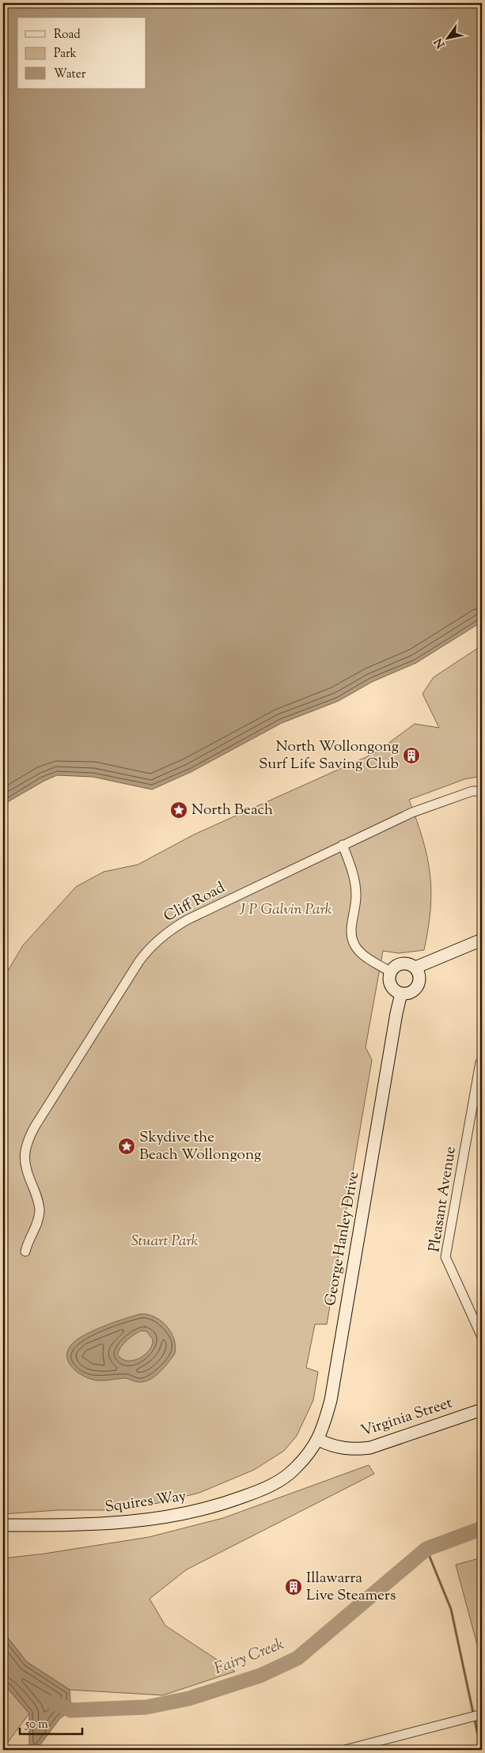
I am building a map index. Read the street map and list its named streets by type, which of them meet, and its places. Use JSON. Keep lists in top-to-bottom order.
{
  "streets": {
    "main road": ["George Hanley Drive", "Virginia Street", "Squires Way"],
    "street": ["Cliff Road", "Pleasant Avenue"]
  },
  "crossings": [
    ["George Hanley Drive", "Virginia Street"],
    ["George Hanley Drive", "Squires Way"]
  ],
  "water": ["Fairy Creek"],
  "parks": ["J P Galvin Park", "Stuart Park"],
  "places": {
    "building": ["North Wollongong Surf Life Saving Club", "Illawarra Live Steamers"],
    "place": ["North Beach", "Skydive the Beach Wollongong"]
  },
  "legend": ["Road", "Park", "Water"],
  "scale_bar": "50 m",
  "north": "bottom left"
}
